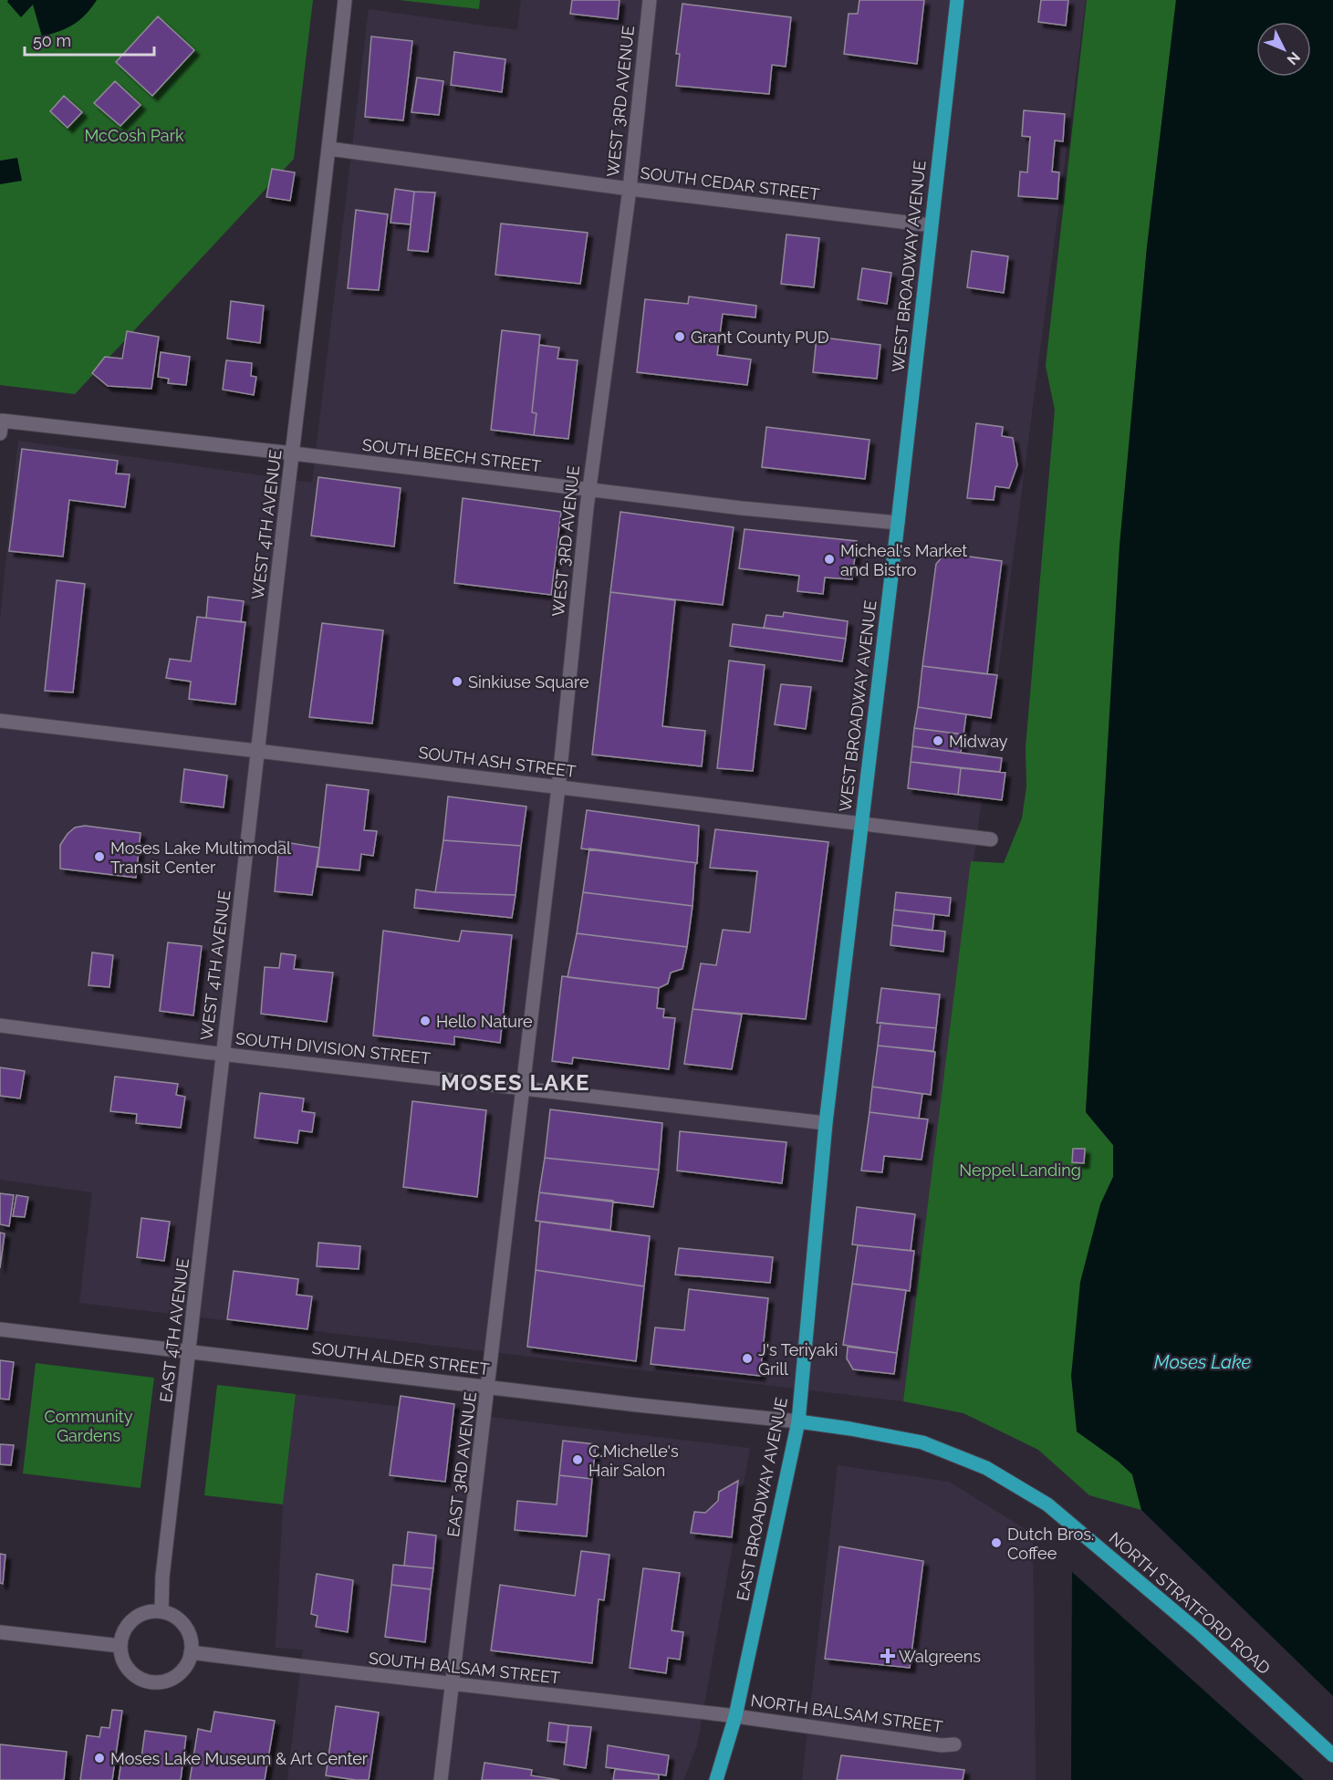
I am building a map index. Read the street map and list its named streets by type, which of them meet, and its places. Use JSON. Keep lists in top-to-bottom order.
{
  "streets": {
    "main road": ["WEST BROADWAY AVENUE", "EAST BROADWAY AVENUE", "NORTH STRATFORD ROAD"],
    "street": [
      "WEST 3RD AVENUE",
      "SOUTH CEDAR STREET",
      "SOUTH BEECH STREET",
      "WEST 4TH AVENUE",
      "SOUTH ASH STREET",
      "SOUTH DIVISION STREET",
      "EAST 4TH AVENUE",
      "SOUTH ALDER STREET",
      "EAST 3RD AVENUE",
      "SOUTH BALSAM STREET",
      "NORTH BALSAM STREET"
    ]
  },
  "crossings": [
    ["WEST 3RD AVENUE", "SOUTH CEDAR STREET"],
    ["WEST 3RD AVENUE", "SOUTH BEECH STREET"],
    ["WEST 3RD AVENUE", "SOUTH ASH STREET"],
    ["WEST 3RD AVENUE", "SOUTH DIVISION STREET"],
    ["WEST 3RD AVENUE", "EAST 3RD AVENUE"],
    ["SOUTH CEDAR STREET", "WEST BROADWAY AVENUE"],
    ["SOUTH CEDAR STREET", "WEST 4TH AVENUE"],
    ["WEST BROADWAY AVENUE", "SOUTH BEECH STREET"],
    ["WEST BROADWAY AVENUE", "SOUTH ASH STREET"],
    ["WEST BROADWAY AVENUE", "SOUTH DIVISION STREET"],
    ["WEST BROADWAY AVENUE", "EAST BROADWAY AVENUE"],
    ["SOUTH BEECH STREET", "WEST 4TH AVENUE"],
    ["WEST 4TH AVENUE", "SOUTH ASH STREET"],
    ["WEST 4TH AVENUE", "SOUTH DIVISION STREET"],
    ["WEST 4TH AVENUE", "EAST 4TH AVENUE"],
    ["SOUTH DIVISION STREET", "EAST 4TH AVENUE"],
    ["SOUTH DIVISION STREET", "EAST 3RD AVENUE"],
    ["SOUTH DIVISION STREET", "EAST BROADWAY AVENUE"],
    ["EAST 4TH AVENUE", "SOUTH ALDER STREET"],
    ["EAST 4TH AVENUE", "SOUTH BALSAM STREET"],
    ["SOUTH ALDER STREET", "EAST 3RD AVENUE"],
    ["SOUTH ALDER STREET", "EAST BROADWAY AVENUE"],
    ["SOUTH ALDER STREET", "NORTH STRATFORD ROAD"],
    ["EAST 3RD AVENUE", "SOUTH BALSAM STREET"],
    ["EAST BROADWAY AVENUE", "NORTH STRATFORD ROAD"],
    ["EAST BROADWAY AVENUE", "SOUTH BALSAM STREET"],
    ["EAST BROADWAY AVENUE", "NORTH BALSAM STREET"],
    ["SOUTH BALSAM STREET", "NORTH BALSAM STREET"]
  ],
  "districts": ["MOSES LAKE"],
  "water": ["Moses Lake"],
  "parks": ["McCosh Park", "Neppel Landing", "Community Gardens"],
  "places": {
    "other": [
      "Grant County PUD",
      "Micheal's Market and Bistro",
      "Sinkiuse Square",
      "Midway",
      "Moses Lake Multimodal Transit Center",
      "Hello Nature",
      "J's Teriyaki Grill",
      "C.Michelle's Hair Salon",
      "Dutch Bros. Coffee",
      "Moses Lake Museum & Art Center"
    ],
    "health": ["Walgreens"]
  },
  "scale_bar": "50 m",
  "north": "bottom right"
}
